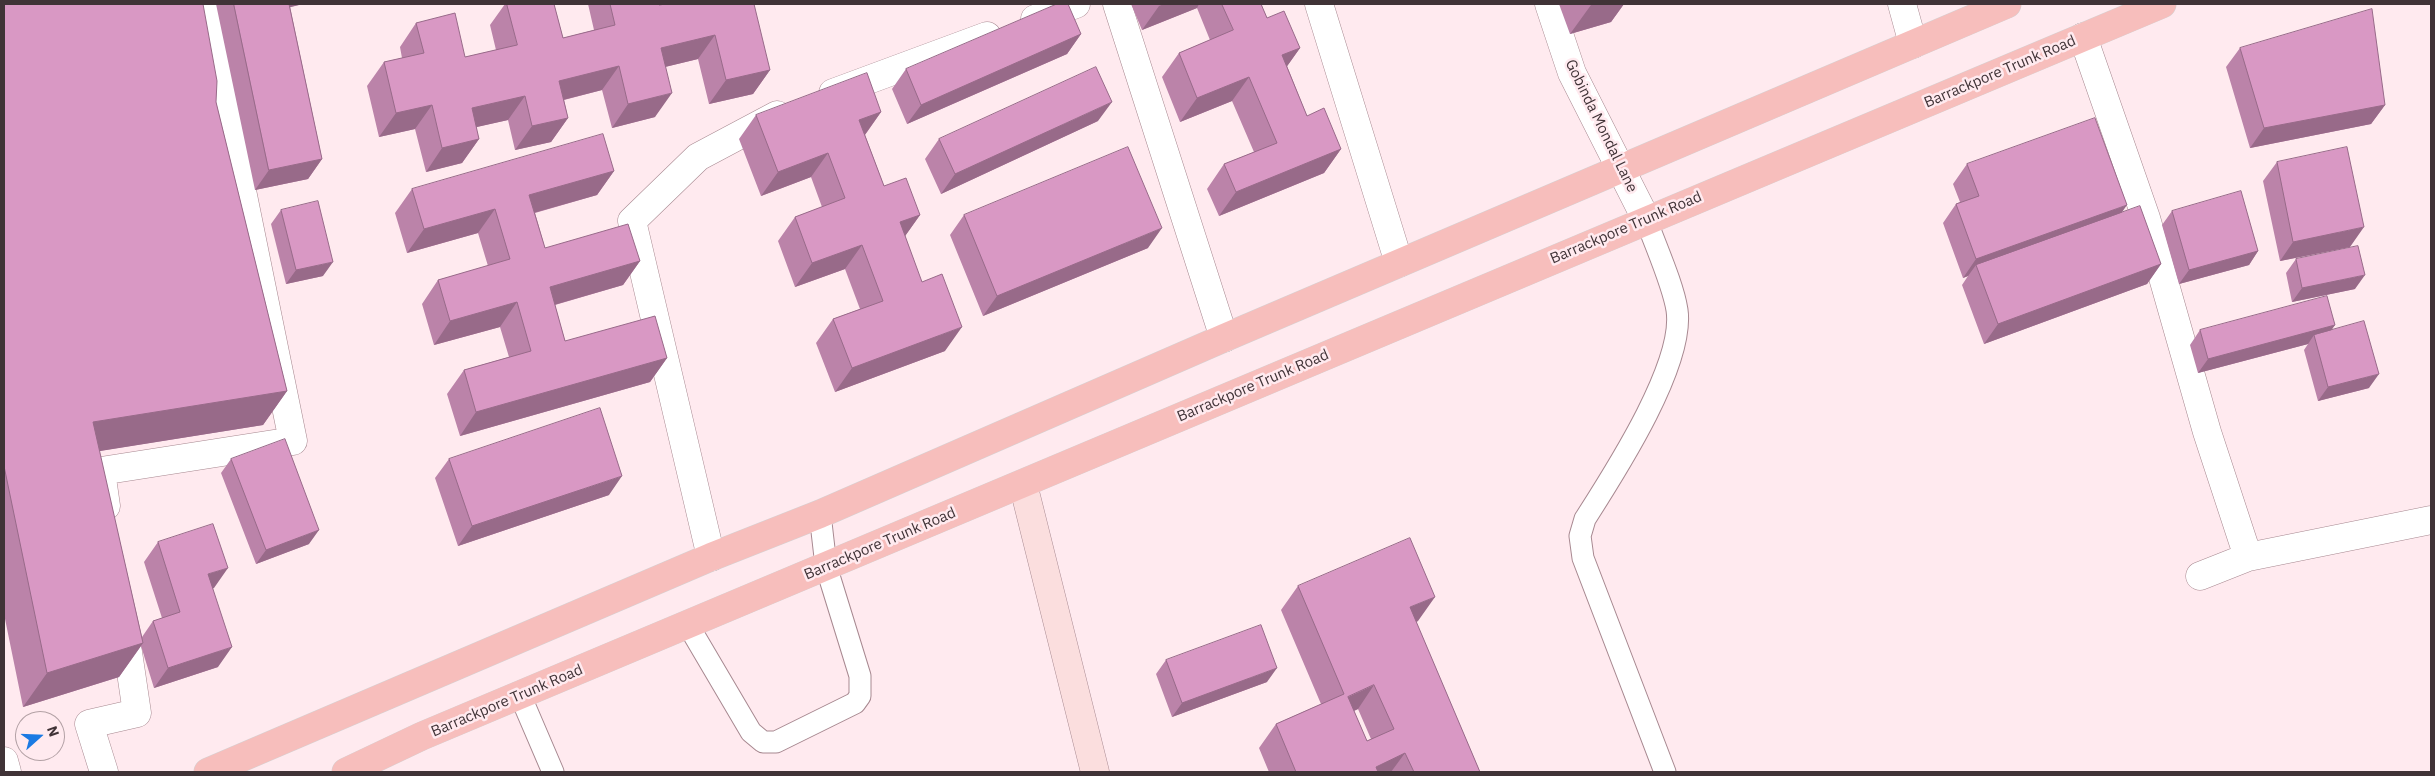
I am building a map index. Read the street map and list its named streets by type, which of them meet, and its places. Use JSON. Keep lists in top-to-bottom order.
{
  "streets": {
    "main road": ["Barrackpore Trunk Road"],
    "street": ["Gobinda Mondal Lane"]
  },
  "crossings": [
    ["Barrackpore Trunk Road", "Gobinda Mondal Lane"]
  ],
  "north": "right"
}
